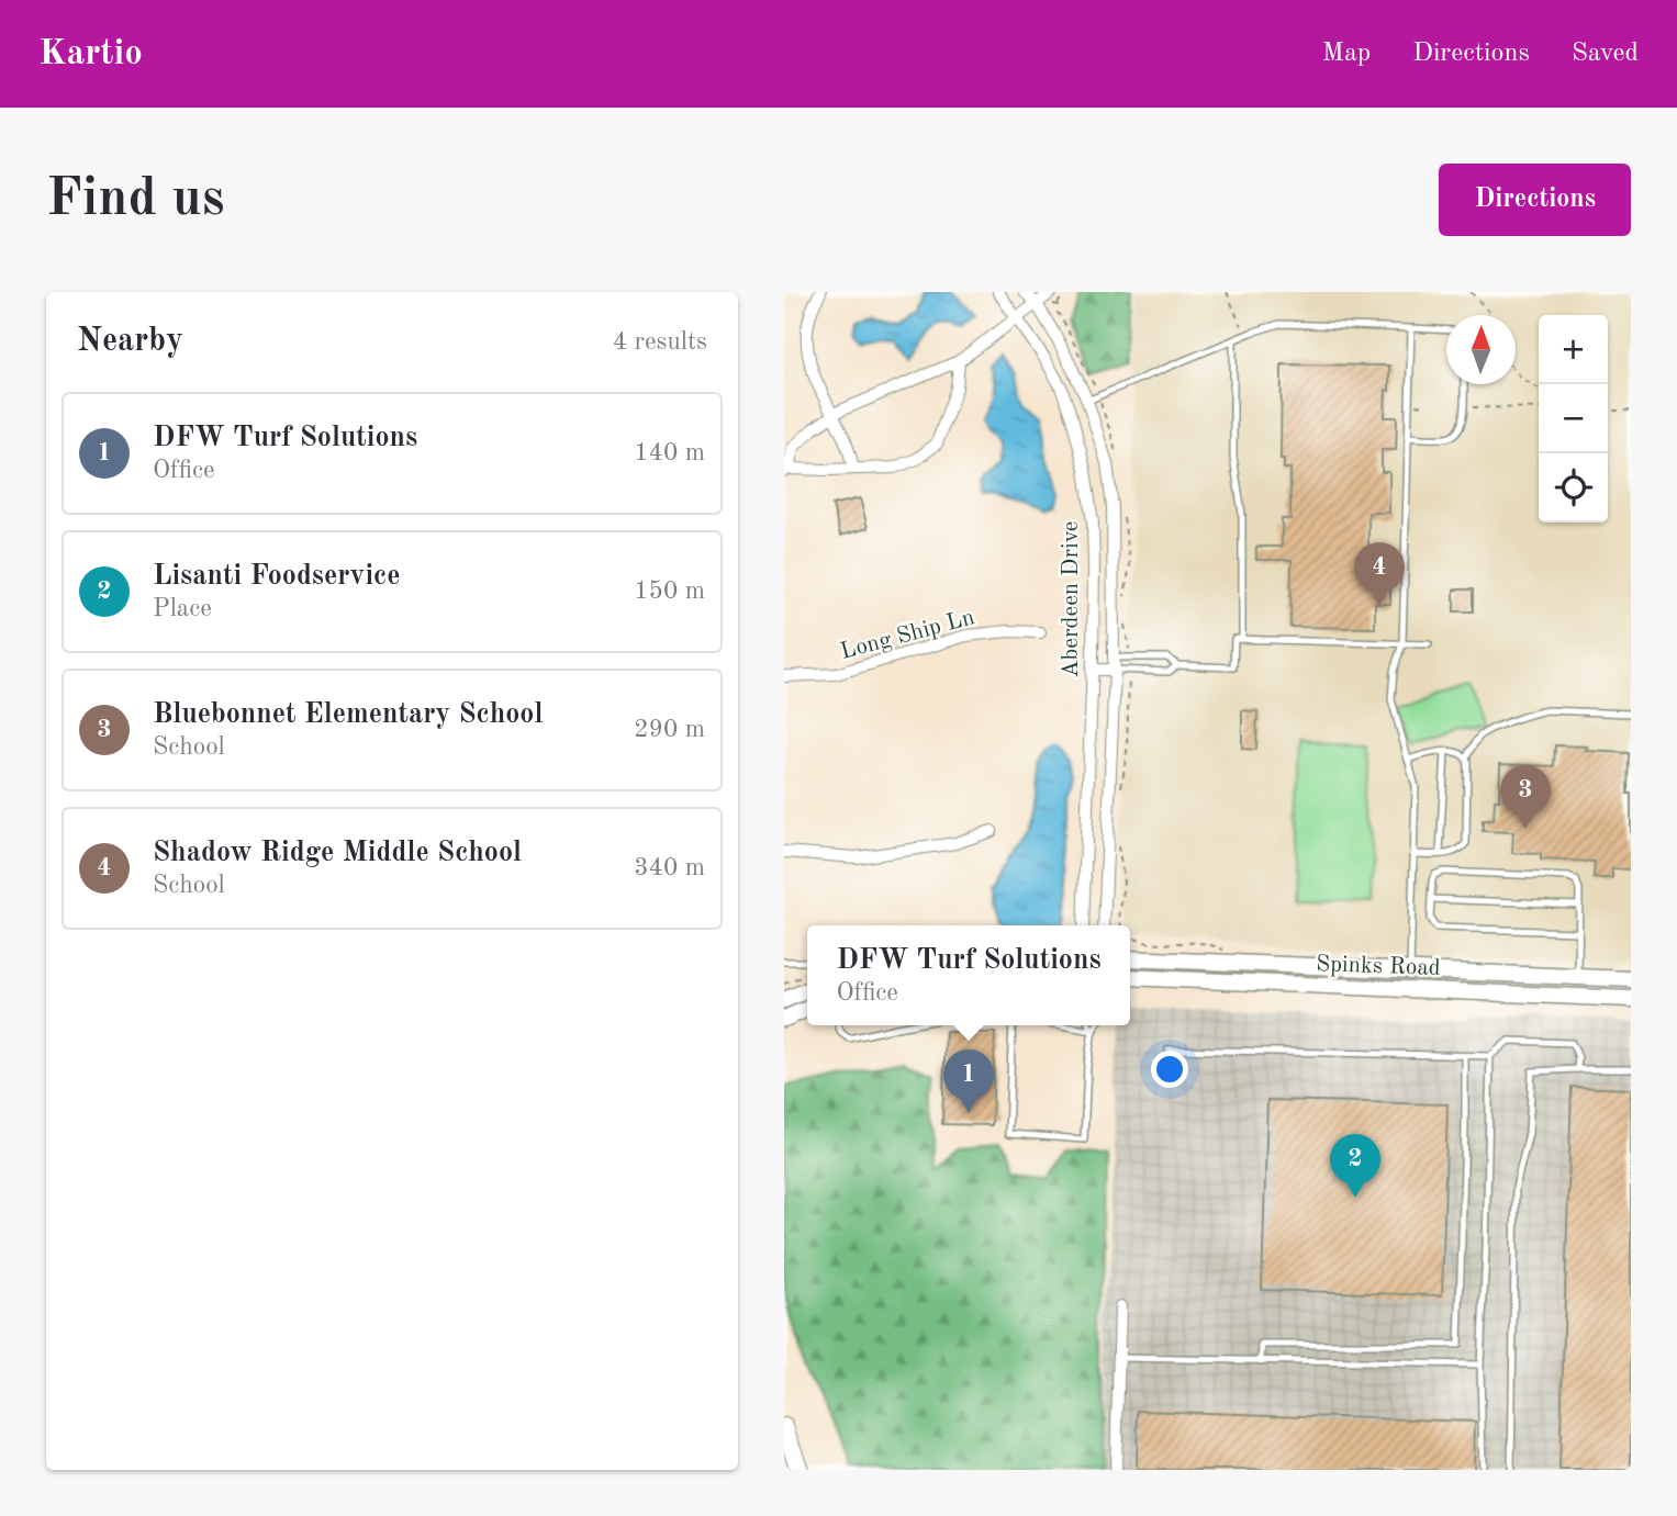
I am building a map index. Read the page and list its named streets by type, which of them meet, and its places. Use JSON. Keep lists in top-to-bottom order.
{
  "streets": {
    "main road": ["Spinks Road"],
    "street": ["Aberdeen Drive", "Long Ship Ln"]
  },
  "north": "top",
  "page": {
    "header": "Kartio",
    "nav": ["Map", "Directions", "Saved"],
    "buttons": "Directions",
    "title": "Find us",
    "heading": ["Nearby", "4 results"],
    "map_buttons": ["+", "−"],
    "list": [
      {
        "mark": "1",
        "name": "DFW Turf Solutions",
        "note": "Office",
        "value": "140 m"
      },
      {
        "mark": "2",
        "name": "Lisanti Foodservice",
        "note": "Place",
        "value": "150 m"
      },
      {
        "mark": "3",
        "name": "Bluebonnet Elementary School",
        "note": "School",
        "value": "290 m"
      },
      {
        "mark": "4",
        "name": "Shadow Ridge Middle School",
        "note": "School",
        "value": "340 m"
      }
    ],
    "pins": [
      "4",
      "3",
      "1",
      "2"
    ],
    "popup": ["DFW Turf Solutions", "Office"]
  }
}
